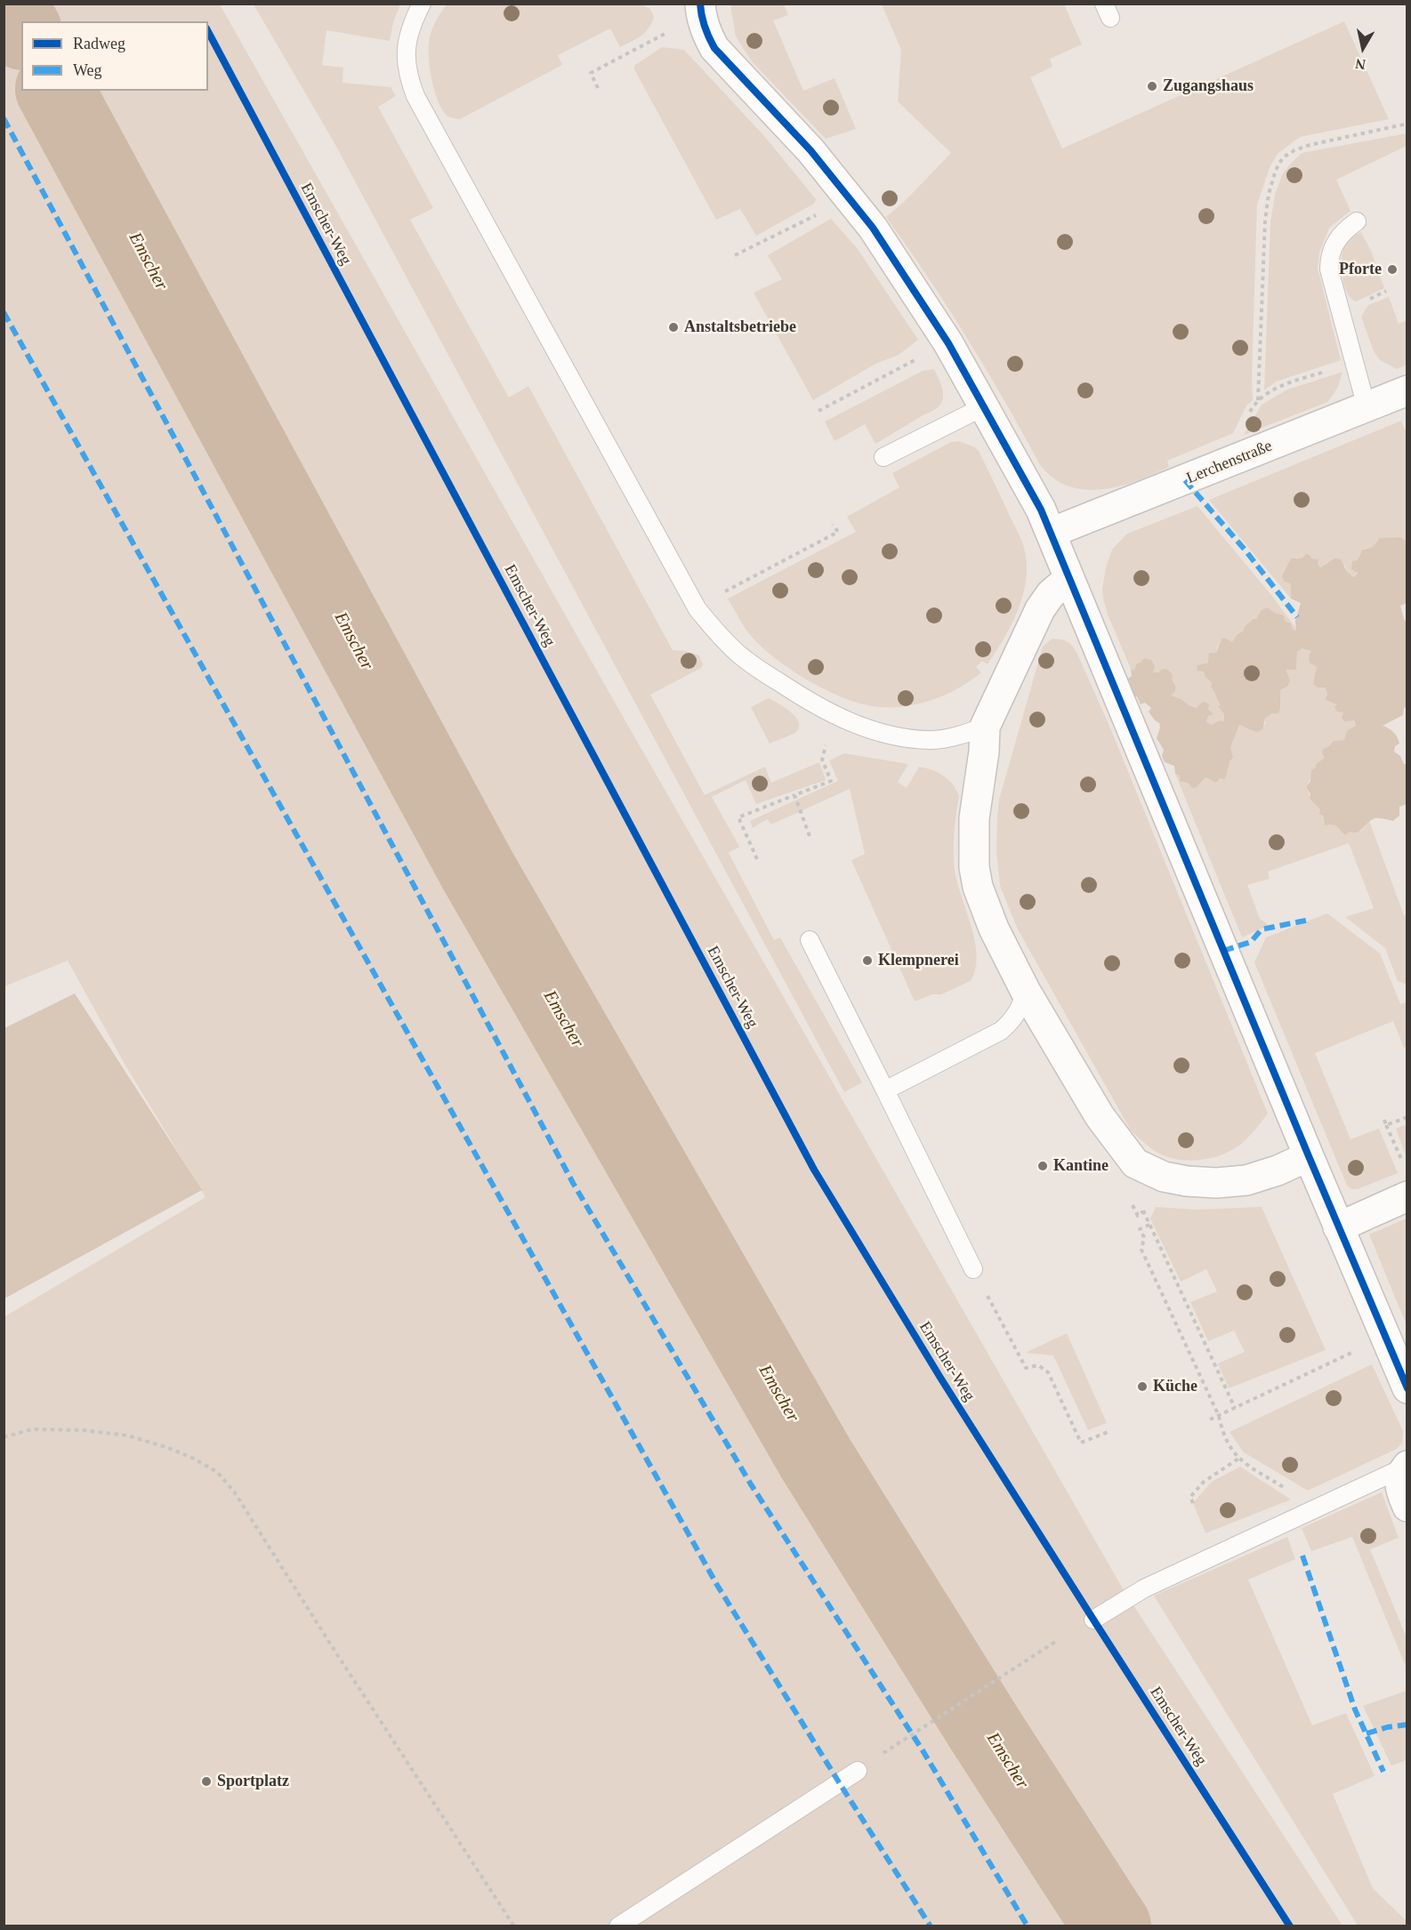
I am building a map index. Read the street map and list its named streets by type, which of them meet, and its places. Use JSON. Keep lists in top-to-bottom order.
{
  "streets": {
    "street": ["Lerchenstraße"],
    "cycle path": ["Emscher-Weg"]
  },
  "water": ["Emscher"],
  "places": [
    "Zugangshaus",
    "Pforte",
    "Anstaltsbetriebe",
    "Klempnerei",
    "Kantine",
    "Küche",
    "Sportplatz"
  ],
  "legend": ["Radweg", "Weg"],
  "north": "bottom"
}
